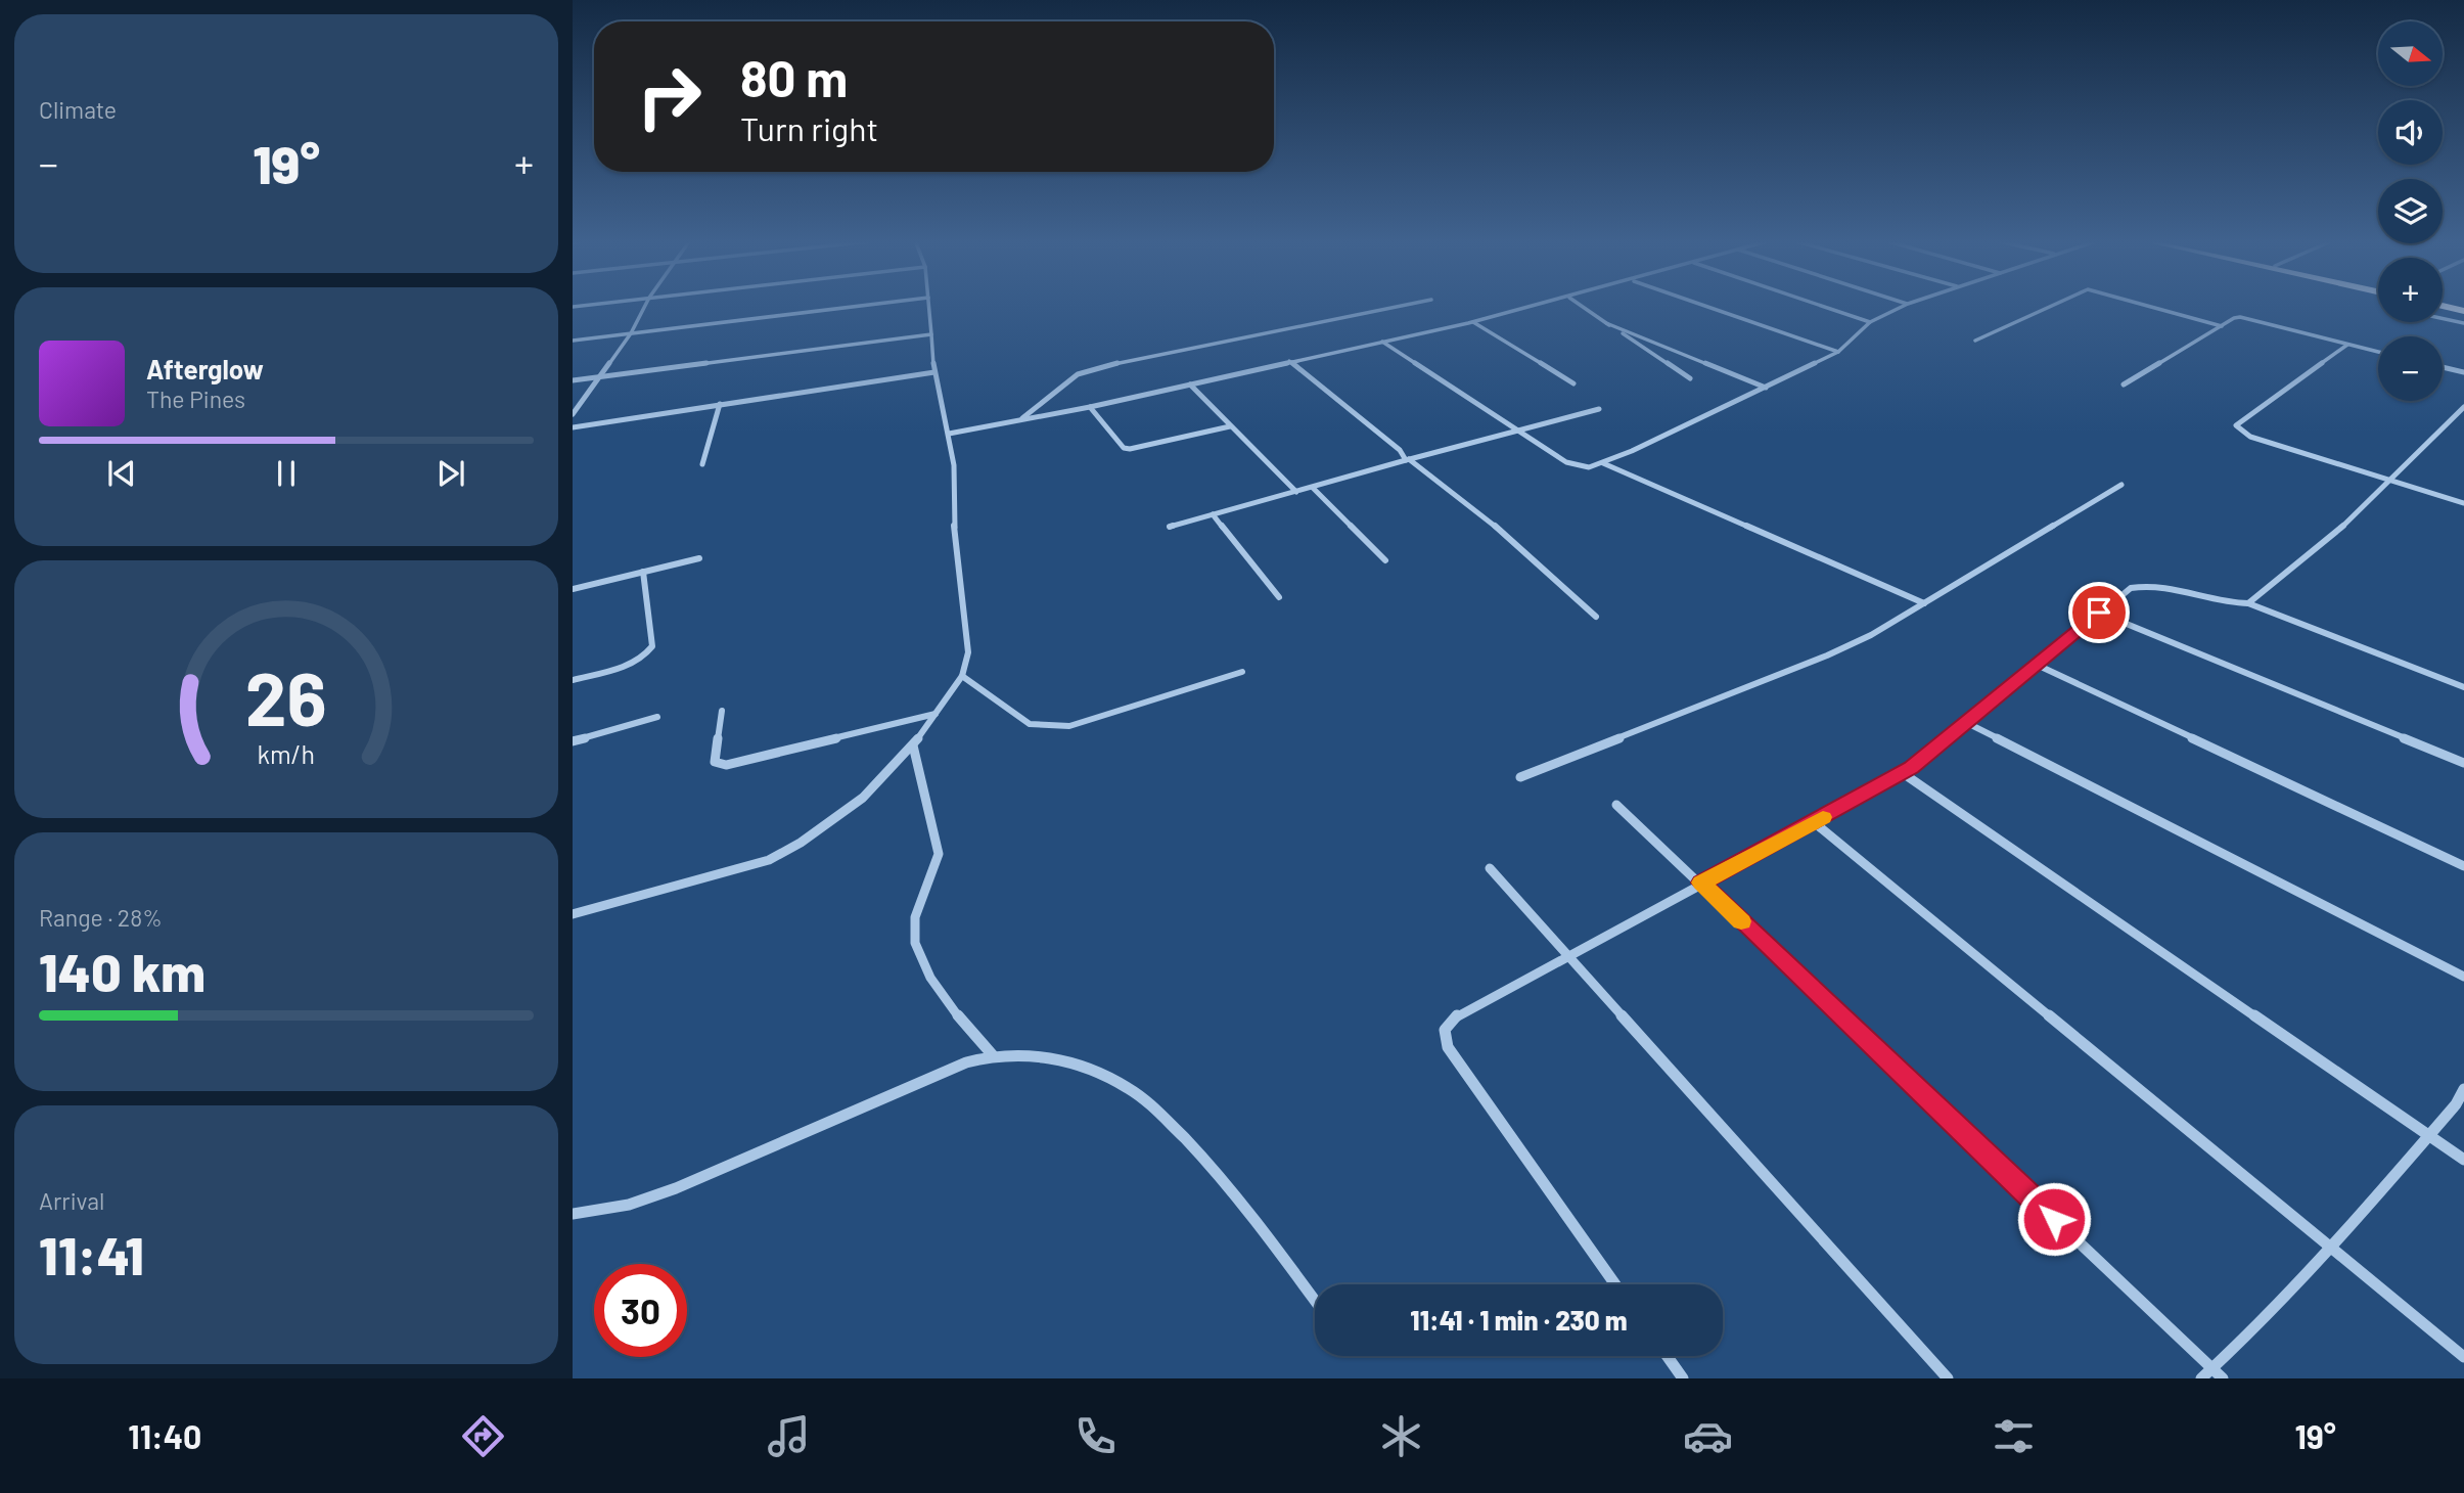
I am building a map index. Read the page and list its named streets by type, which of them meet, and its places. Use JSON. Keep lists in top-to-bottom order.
{
  "north": "right",
  "page": {
    "tile": [
      "Climate",
      ["Range · 28%", "140 km"],
      ["Arrival", "11:41"]
    ],
    "map_buttons": ["+", "−"],
    "turn": ["80 m", "Turn right"],
    "heat": ["−", "19°", "+"],
    "song": ["Afterglow", "The Pines"],
    "limit": "30",
    "trip": "11:41 · 1 min · 230 m",
    "tabs": ["11:40", "19°"],
    "gauge": ["26", "km/h"]
  }
}
